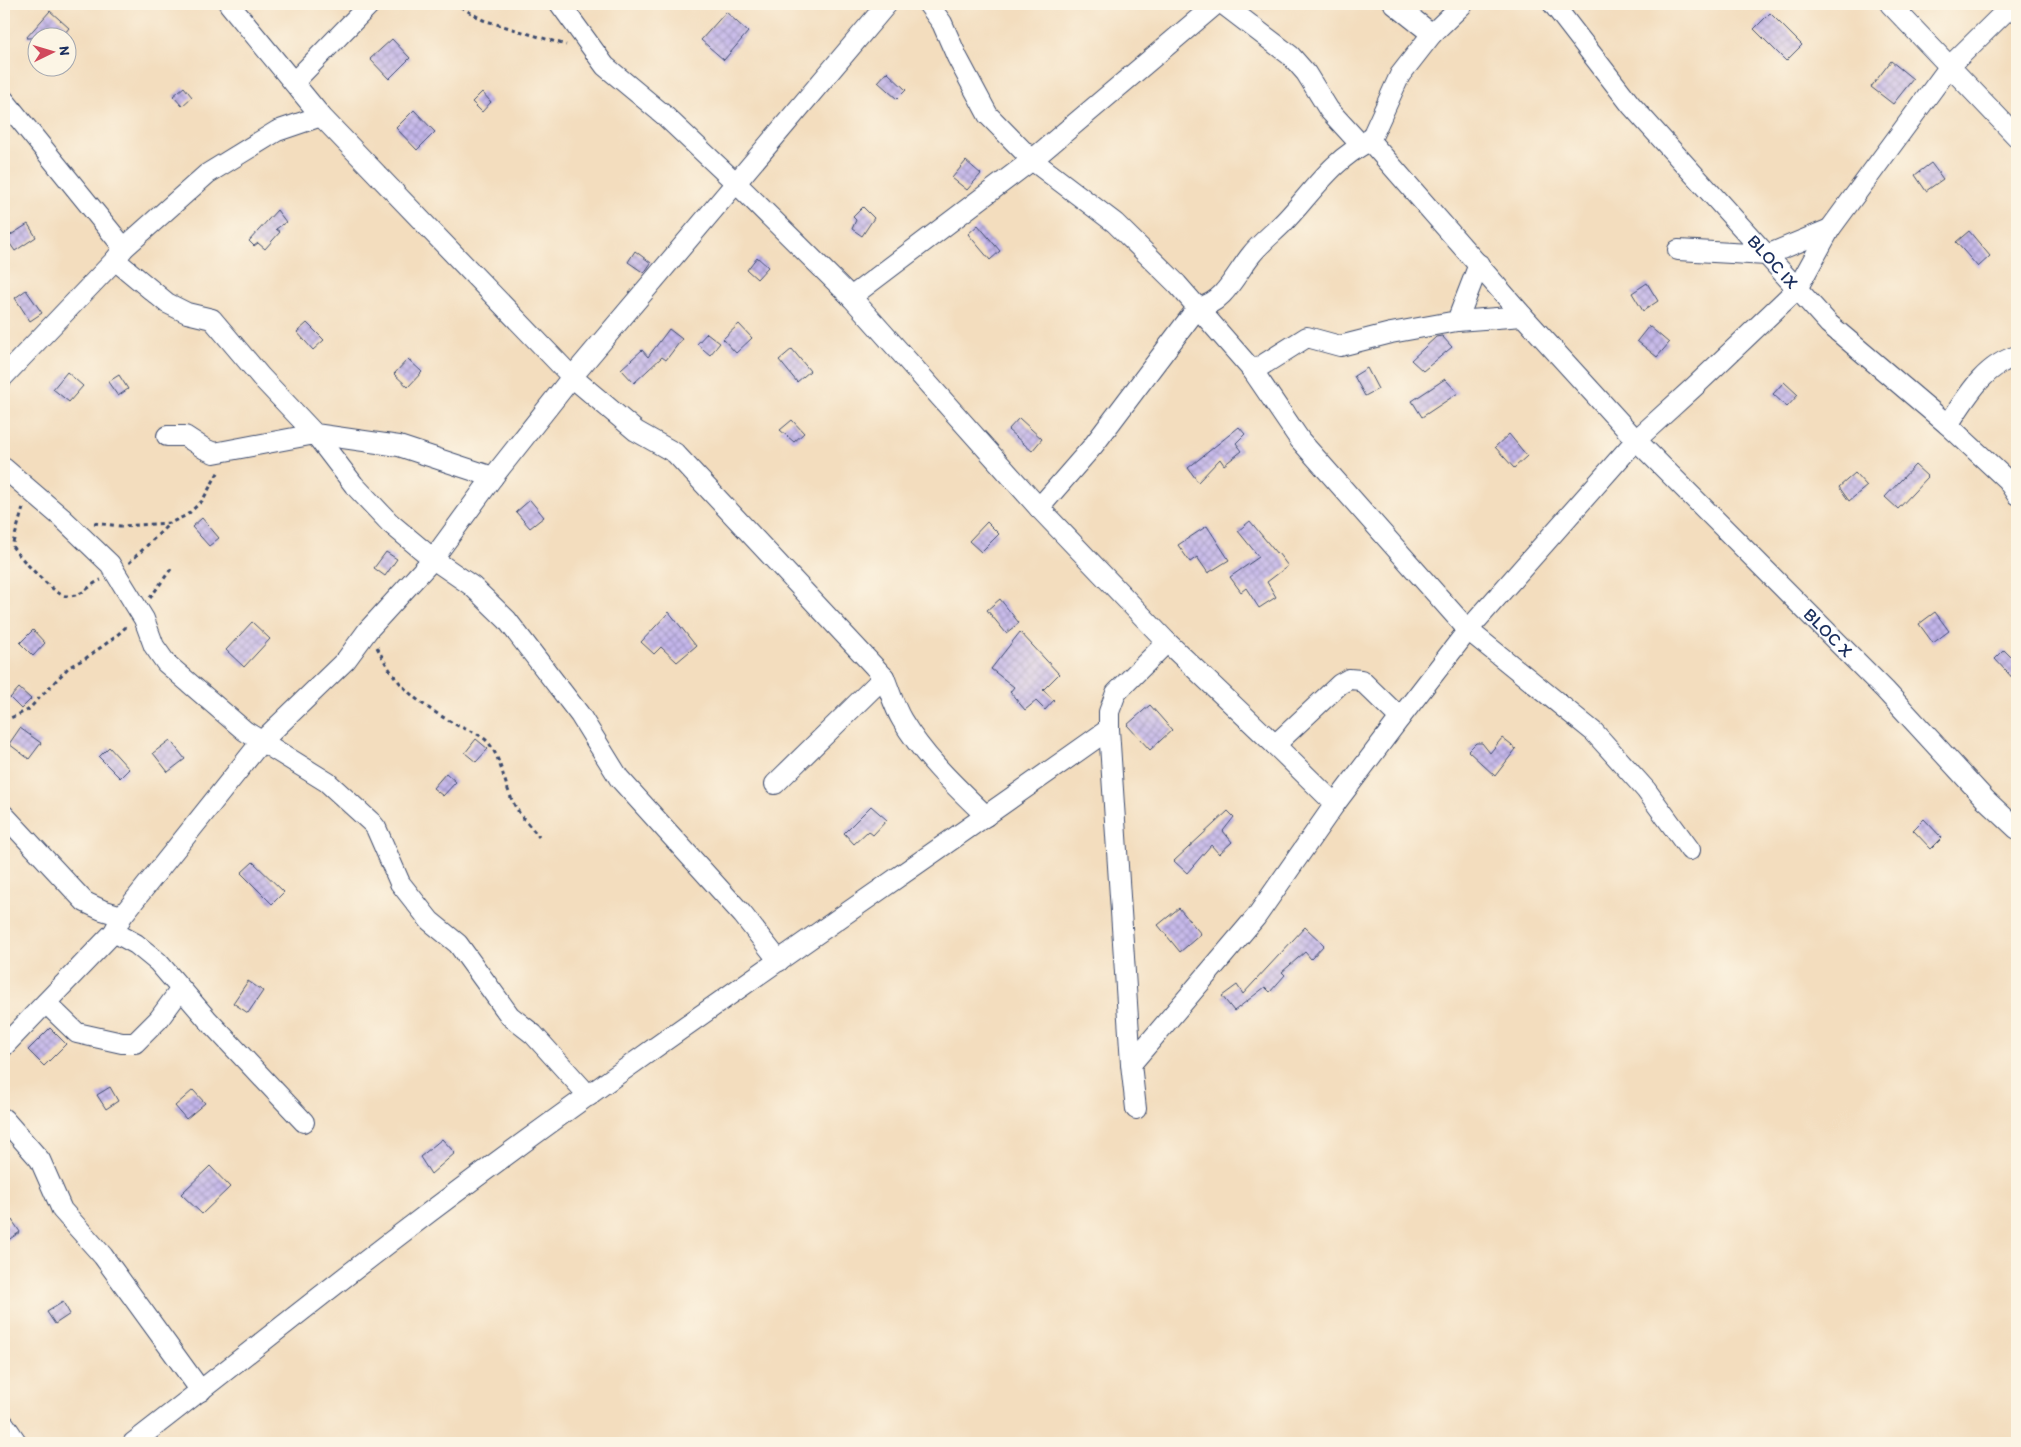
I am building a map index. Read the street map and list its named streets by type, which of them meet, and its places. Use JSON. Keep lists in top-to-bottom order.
{
  "streets": {
    "street": ["BLOC IX", "BLOC X"]
  },
  "north": "right"
}
